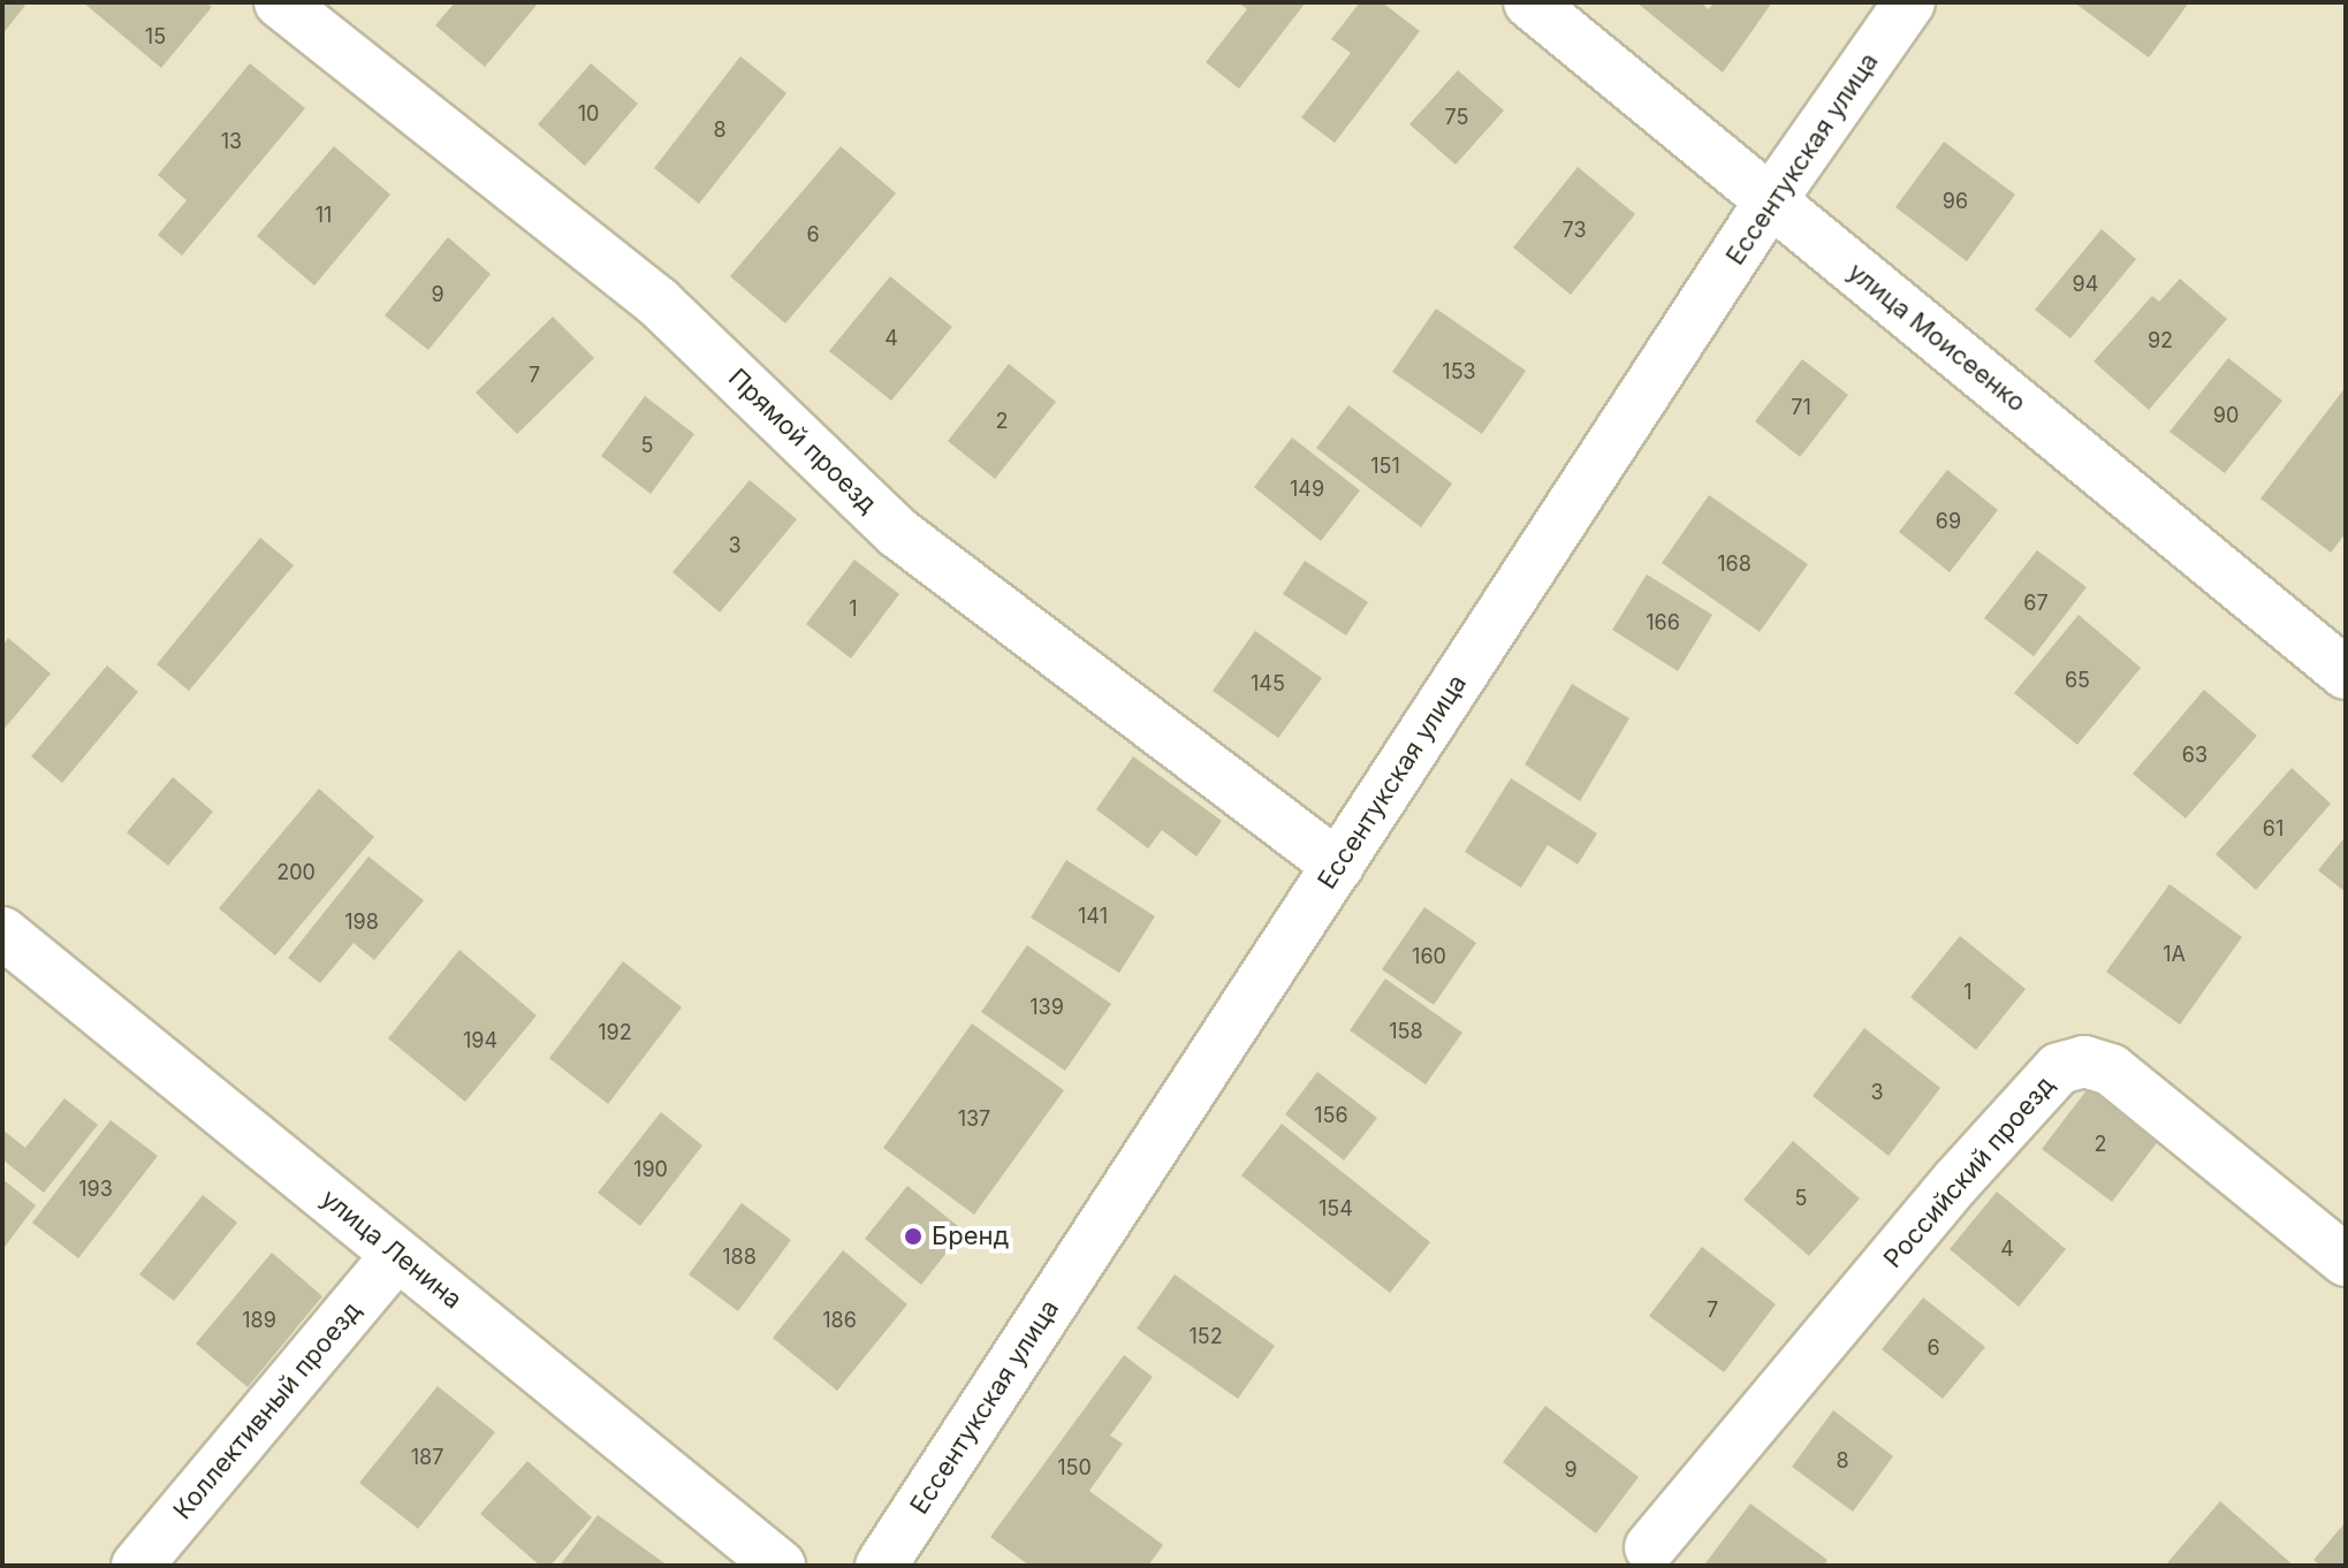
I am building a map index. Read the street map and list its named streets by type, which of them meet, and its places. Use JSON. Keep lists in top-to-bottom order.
{
  "streets": {
    "street": [
      "Ессентукская улица",
      "улица Моисеенко",
      "Прямой проезд",
      "Российский проезд",
      "улица Ленина",
      "Коллективный проезд"
    ]
  },
  "crossings": [
    ["Ессентукская улица", "улица Моисеенко"],
    ["Ессентукская улица", "Прямой проезд"],
    ["улица Ленина", "Коллективный проезд"]
  ],
  "places": ["Бренд"],
  "house_numbers": [
    "15",
    "10",
    "75",
    "8",
    "13",
    "96",
    "11",
    "73",
    "6",
    "94",
    "9",
    "4",
    "92",
    "153",
    "7",
    "71",
    "90",
    "2",
    "5",
    "151",
    "149",
    "69",
    "3",
    "168",
    "67",
    "1",
    "166",
    "65",
    "145",
    "63",
    "61",
    "200",
    "141",
    "198",
    "1А",
    "160",
    "1",
    "139",
    "158",
    "192",
    "194",
    "3",
    "156",
    "137",
    "2",
    "190",
    "193",
    "5",
    "154",
    "4",
    "188",
    "7",
    "189",
    "186",
    "152",
    "6",
    "187",
    "8",
    "150",
    "9"
  ]
}
